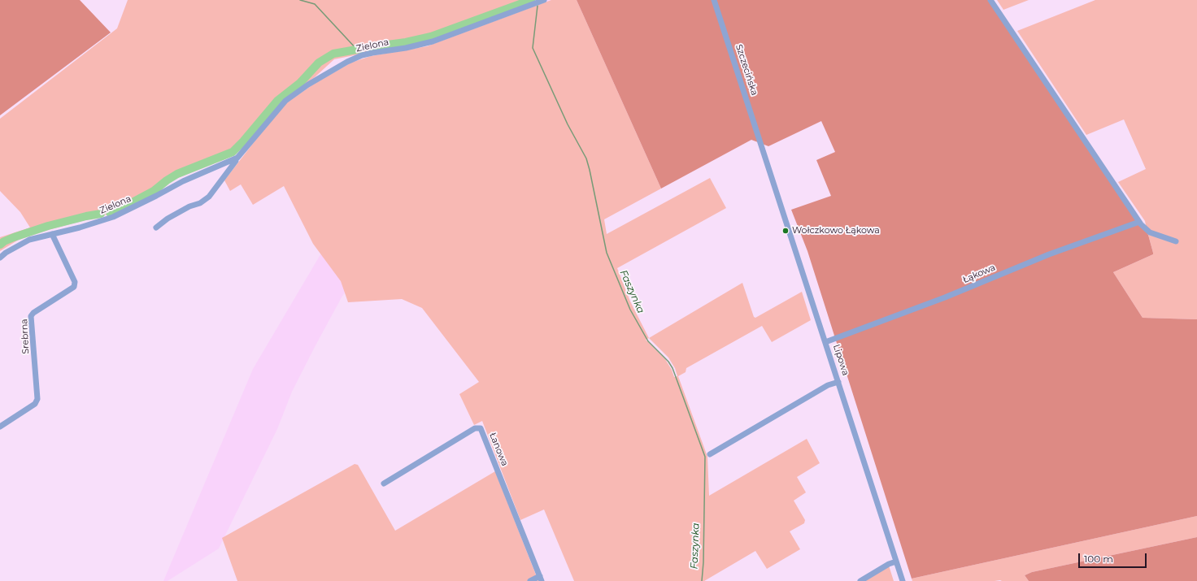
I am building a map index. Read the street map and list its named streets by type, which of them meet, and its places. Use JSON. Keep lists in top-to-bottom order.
{
  "streets": {
    "street": [
      "Zielona",
      "Szczecińska",
      "Łąkowa",
      "Srebrna",
      "Lipowa",
      "Łanowa"
    ]
  },
  "crossings": [
    ["Zielona", "Srebrna"],
    ["Szczecińska", "Lipowa"],
    ["Łąkowa", "Lipowa"]
  ],
  "water": ["Faszynka"],
  "places": ["Wołczkowo Łąkowa"],
  "scale_bar": "100 m"
}
